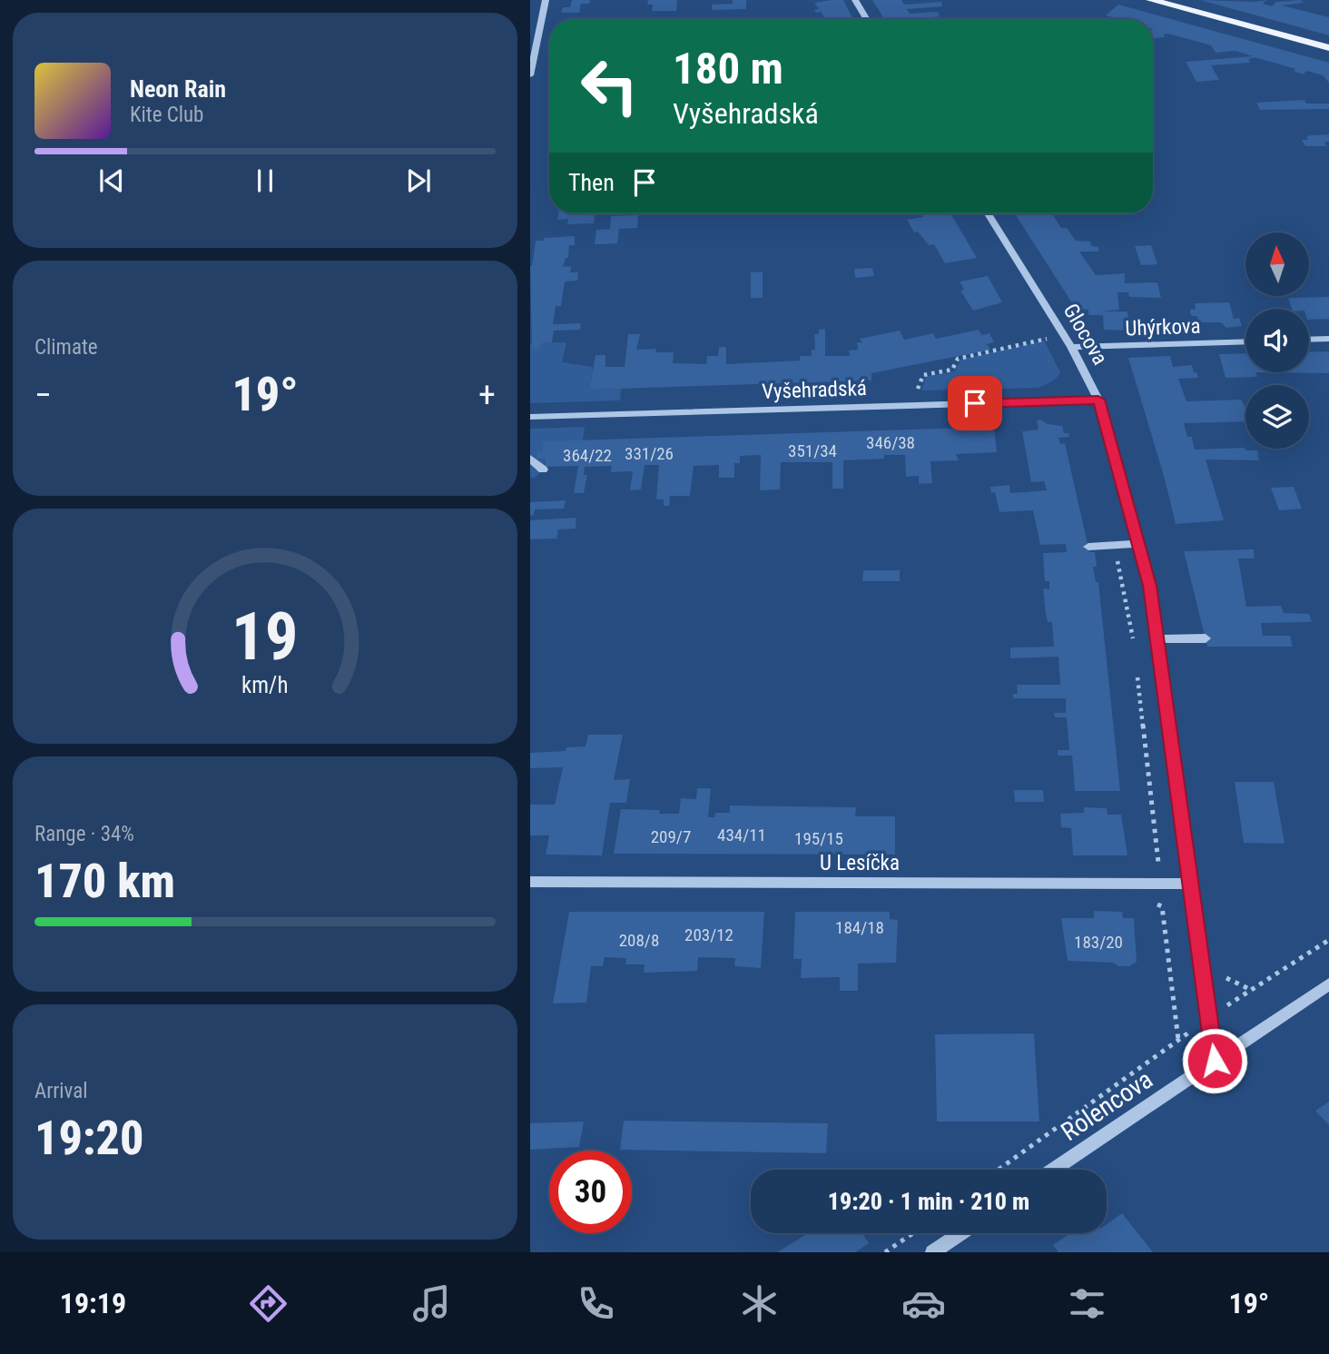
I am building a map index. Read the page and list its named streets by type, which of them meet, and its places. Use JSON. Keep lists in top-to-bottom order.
{
  "streets": {
    "street": [
      "Uhýrkova",
      "Glocova",
      "Vyšehradská",
      "U Lesíčka",
      "Rolencova"
    ]
  },
  "crossings": [
    ["Uhýrkova", "Glocova"],
    ["Glocova", "Vyšehradská"],
    ["Glocova", "U Lesíčka"],
    ["Glocova", "Rolencova"]
  ],
  "house_numbers": [
    "346/38",
    "351/34",
    "331/26",
    "364/22",
    "434/11",
    "209/7",
    "195/15",
    "184/18",
    "203/12",
    "208/8",
    "183/20"
  ],
  "north": "top",
  "page": {
    "turn": ["180 m", "Vyšehradská"],
    "song": ["Neon Rain", "Kite Club"],
    "then": "Then",
    "tile": [
      "Climate",
      ["Range · 34%", "170 km"],
      ["Arrival", "19:20"]
    ],
    "heat": ["−", "19°", "+"],
    "limit": "30",
    "trip": "19:20 · 1 min · 210 m",
    "tabs": ["19:19", "19°"],
    "gauge": ["19", "km/h"]
  }
}
